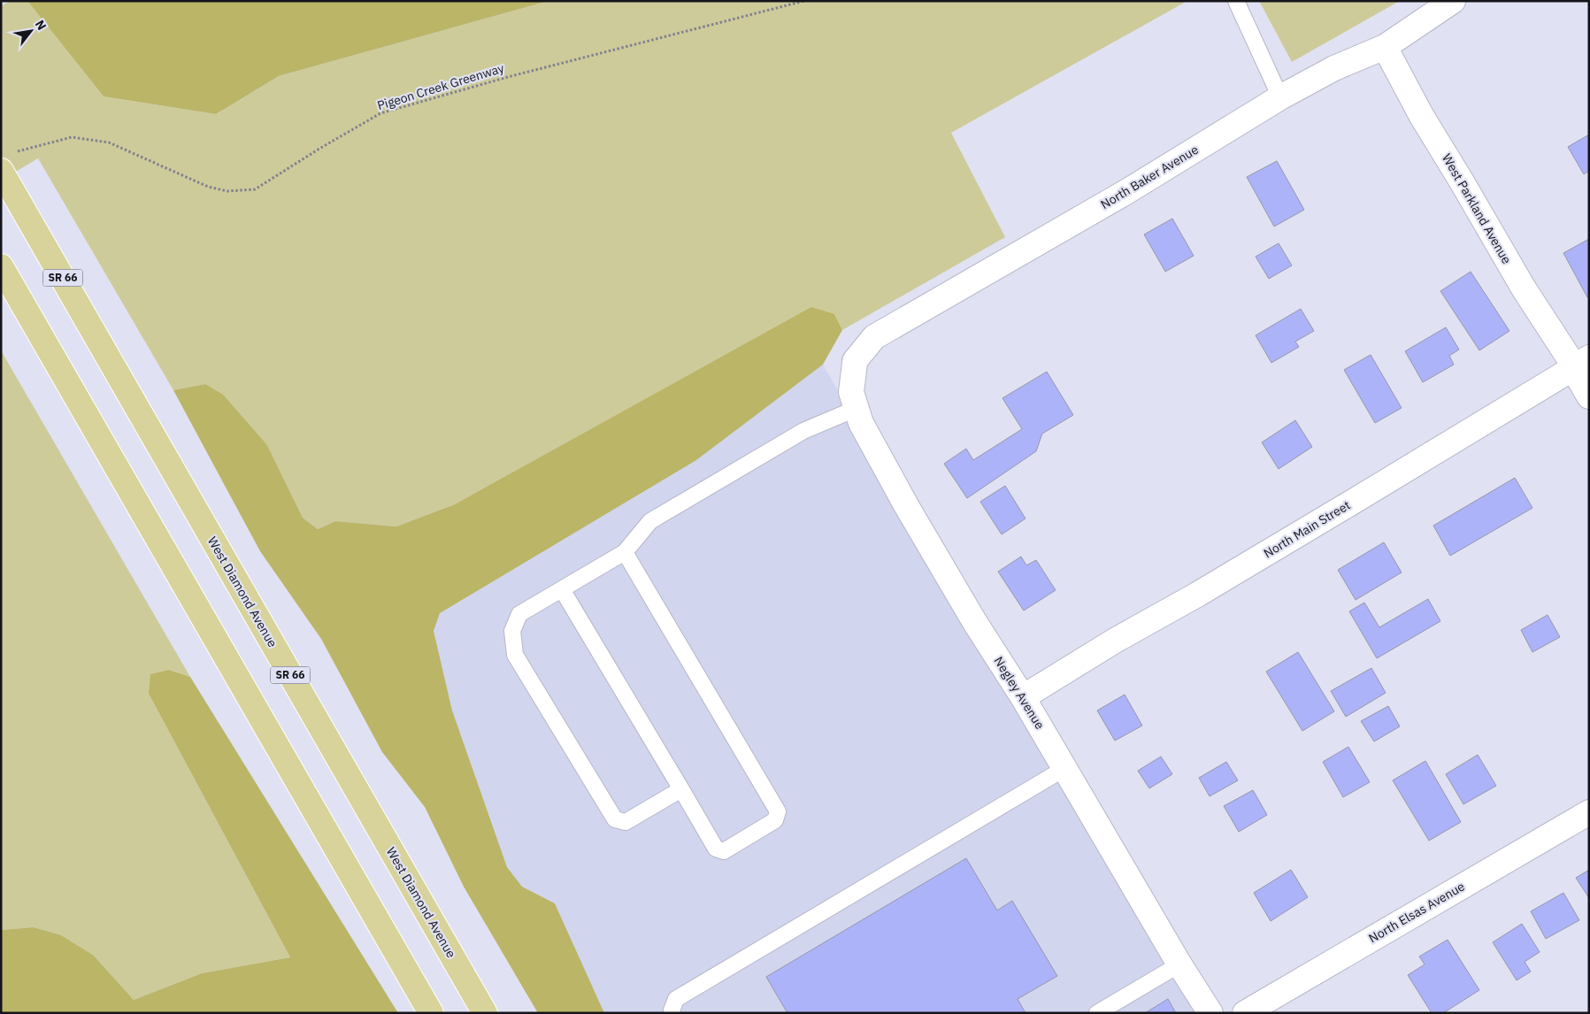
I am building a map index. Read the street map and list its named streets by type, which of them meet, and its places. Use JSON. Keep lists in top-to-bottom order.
{
  "streets": {
    "main road": ["SR 66", "West Diamond Avenue"],
    "street": [
      "North Baker Avenue",
      "West Parkland Avenue",
      "North Main Street",
      "Negley Avenue",
      "North Elsas Avenue"
    ],
    "path": ["Pigeon Creek Greenway"]
  },
  "crossings": [
    ["Pigeon Creek Greenway", "West Diamond Avenue"],
    ["North Baker Avenue", "West Parkland Avenue"],
    ["North Baker Avenue", "Negley Avenue"],
    ["West Parkland Avenue", "North Main Street"],
    ["North Main Street", "Negley Avenue"]
  ],
  "north": "top right"
}
